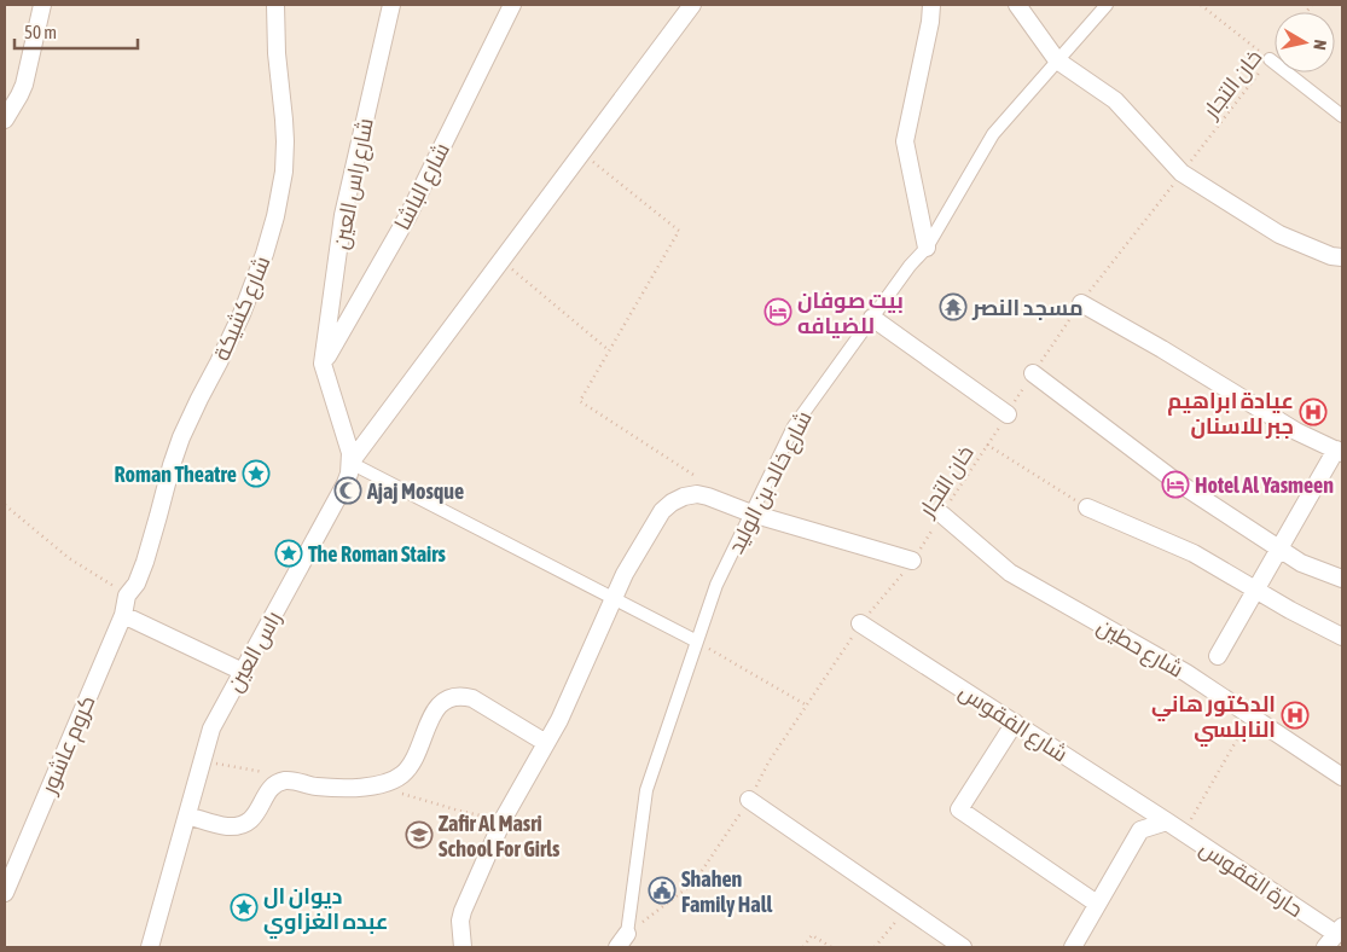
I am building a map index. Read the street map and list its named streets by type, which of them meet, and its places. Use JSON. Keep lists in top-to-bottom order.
{
  "streets": {
    "street": [
      "شارع راس العين",
      "شارع الباشا",
      "شارع كشيكة",
      "شارع خالد بن الوليد",
      "شارع حطين",
      "راس العين",
      "شارع الفقوس",
      "كروم عاشور",
      "حارة الفقوس"
    ],
    "path": ["خان التجار"]
  },
  "crossings": [
    ["خان التجار", "شارع خالد بن الوليد"],
    ["خان التجار", "شارع حطين"],
    ["خان التجار", "شارع الفقوس"],
    ["شارع راس العين", "شارع الباشا"],
    ["شارع كشيكة", "كروم عاشور"],
    ["شارع الفقوس", "حارة الفقوس"]
  ],
  "places": {
    "temple": ["مسجد النصر"],
    "hotel": ["بيت صوفان للضيافه", "Hotel Al Yasmeen"],
    "hospital": ["عيادة ابراهيم جبر للاسنان", "الدكتور هاني النابلسي"],
    "place": ["Roman Theatre", "The Roman Stairs", "ديوان ال عبده الغزاوي"],
    "mosque": ["Ajaj Mosque"],
    "school or university": ["Zafir Al Masri School For Girls"],
    "public building": ["Shahen Family Hall"]
  },
  "scale_bar": "50 m",
  "north": "right"
}
